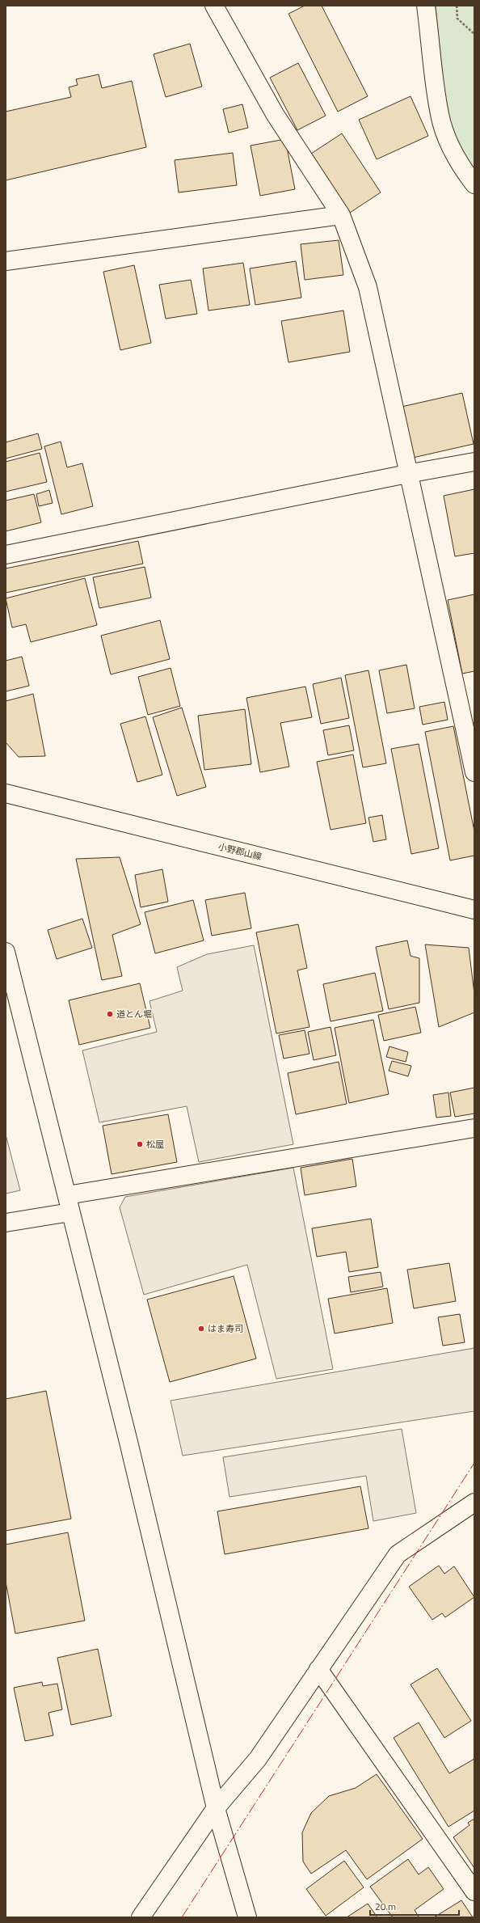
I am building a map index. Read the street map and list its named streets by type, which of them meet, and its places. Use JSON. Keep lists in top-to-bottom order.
{
  "streets": {
    "street": ["小野郡山線"]
  },
  "places": ["道とん堀", "松屋", "はま寿司"],
  "scale_bar": "20 m"
}
